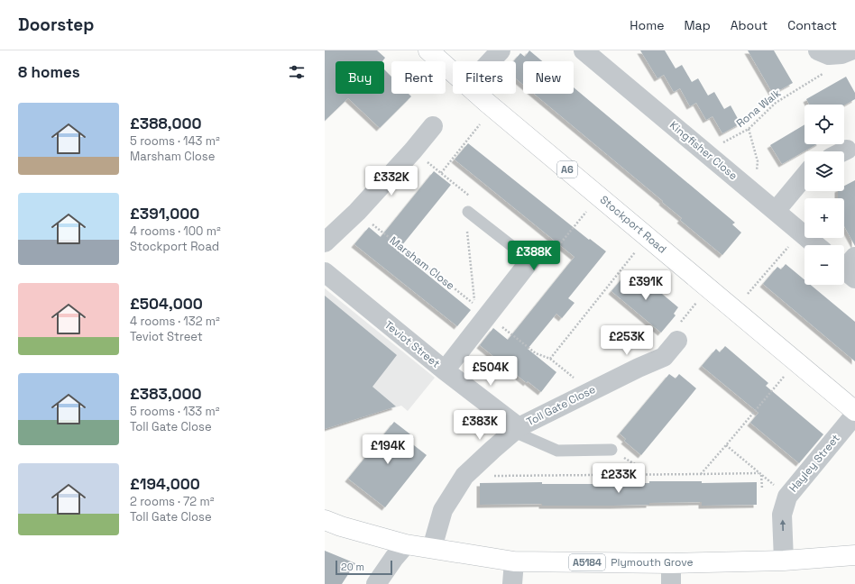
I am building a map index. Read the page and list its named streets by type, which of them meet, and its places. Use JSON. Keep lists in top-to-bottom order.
{
  "streets": {
    "main road": [
      "A6",
      "Stockport Road",
      "A5184",
      "Plymouth Grove"
    ],
    "street": [
      "Kingfisher Close",
      "Teviot Street",
      "Toll Gate Close",
      "Hayley Street"
    ],
    "path": ["Rona Walk", "Marsham Close"]
  },
  "crossings": [
    ["Rona Walk", "Kingfisher Close"],
    ["Marsham Close", "Toll Gate Close"],
    ["Teviot Street", "Toll Gate Close"],
    ["Toll Gate Close", "Plymouth Grove"],
    ["Hayley Street", "Plymouth Grove"]
  ],
  "one_way": ["Hayley Street"],
  "scale_bar": "20 m",
  "page": {
    "header": "Doorstep",
    "nav": [
      "Home",
      "Map",
      "About",
      "Contact"
    ],
    "heading": "8 homes",
    "chip": [
      "Buy",
      "Rent",
      "Filters",
      "New"
    ],
    "list": [
      {
        "name": "£388,000",
        "note": "5 rooms · 143 m² · Marsham Close"
      },
      {
        "name": "£391,000",
        "note": "4 rooms · 100 m² · Stockport Road"
      },
      {
        "name": "£504,000",
        "note": "4 rooms · 132 m² · Teviot Street"
      },
      {
        "name": "£383,000",
        "note": "5 rooms · 133 m² · Toll Gate Close"
      },
      {
        "name": "£194,000",
        "note": "2 rooms · 72 m² · Toll Gate Close"
      }
    ],
    "map_buttons": ["+", "−"],
    "price": [
      "£332K",
      "£388K",
      "£391K",
      "£253K",
      "£504K",
      "£383K",
      "£194K",
      "£233K"
    ],
    "scale": "20 m"
  }
}
